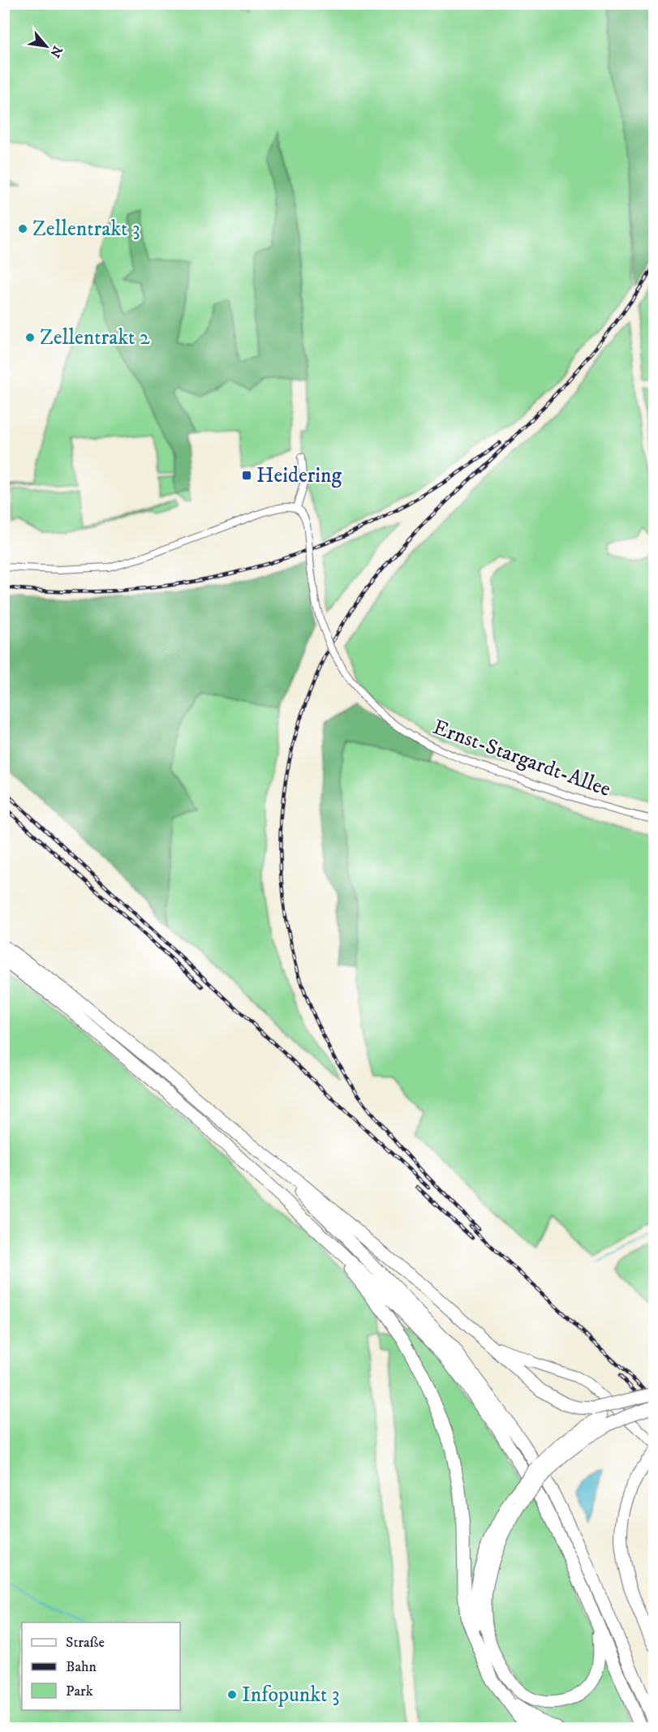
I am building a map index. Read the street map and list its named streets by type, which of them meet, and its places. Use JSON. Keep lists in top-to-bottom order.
{
  "streets": {
    "street": ["Ernst-Stargardt-Allee"]
  },
  "places": {
    "other": ["Zellentrakt 3", "Zellentrakt 2", "Infopunkt 3"],
    "transit": ["Heidering"]
  },
  "legend": ["Straße", "Bahn", "Park"],
  "north": "bottom right"
}
